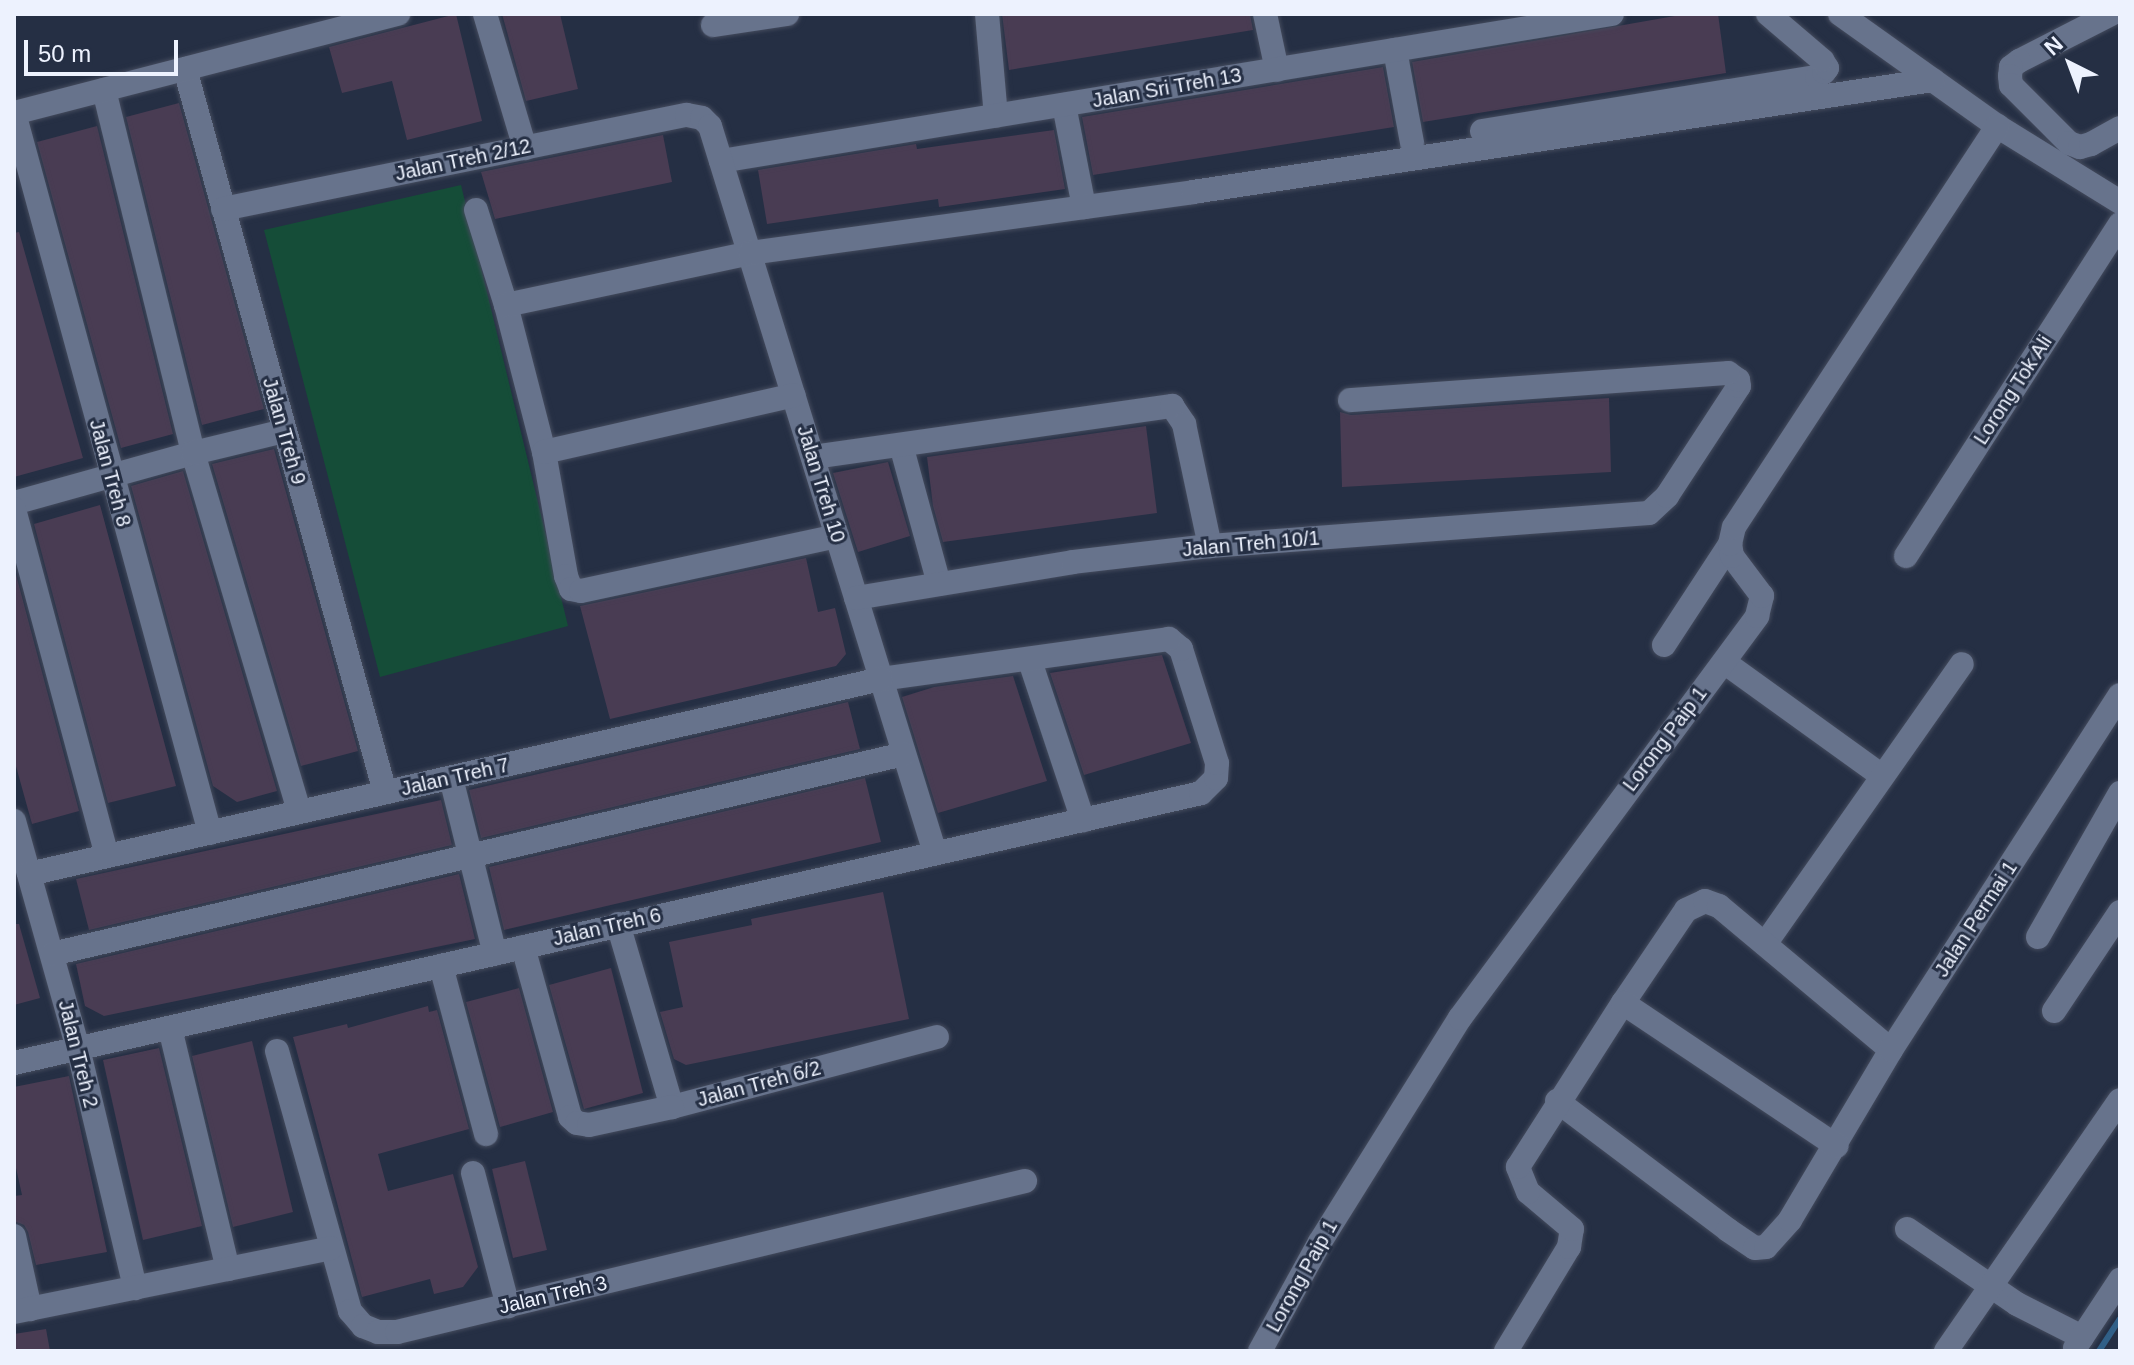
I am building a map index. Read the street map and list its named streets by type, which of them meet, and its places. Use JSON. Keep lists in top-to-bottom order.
{
  "streets": {
    "street": [
      "Jalan Sri Treh 13",
      "Jalan Treh 2/12",
      "Lorong Tok Ali",
      "Jalan Treh 9",
      "Jalan Treh 8",
      "Jalan Treh 10",
      "Jalan Treh 10/1",
      "Lorong Paip 1",
      "Jalan Treh 7",
      "Jalan Permai 1",
      "Jalan Treh 6",
      "Jalan Treh 2",
      "Jalan Treh 6/2",
      "Jalan Treh 3"
    ]
  },
  "crossings": [
    ["Jalan Sri Treh 13", "Jalan Treh 10"],
    ["Jalan Treh 2/12", "Jalan Treh 9"],
    ["Jalan Treh 2/12", "Jalan Treh 10"],
    ["Jalan Treh 9", "Jalan Treh 7"],
    ["Jalan Treh 8", "Jalan Treh 7"],
    ["Jalan Treh 10", "Jalan Treh 10/1"],
    ["Jalan Treh 10", "Jalan Treh 7"],
    ["Jalan Treh 10", "Jalan Treh 6"],
    ["Jalan Treh 7", "Jalan Treh 6"],
    ["Jalan Treh 7", "Jalan Treh 2"],
    ["Jalan Treh 6", "Jalan Treh 2"],
    ["Jalan Treh 6", "Jalan Treh 6/2"]
  ],
  "scale_bar": "50 m",
  "north": "top left"
}
